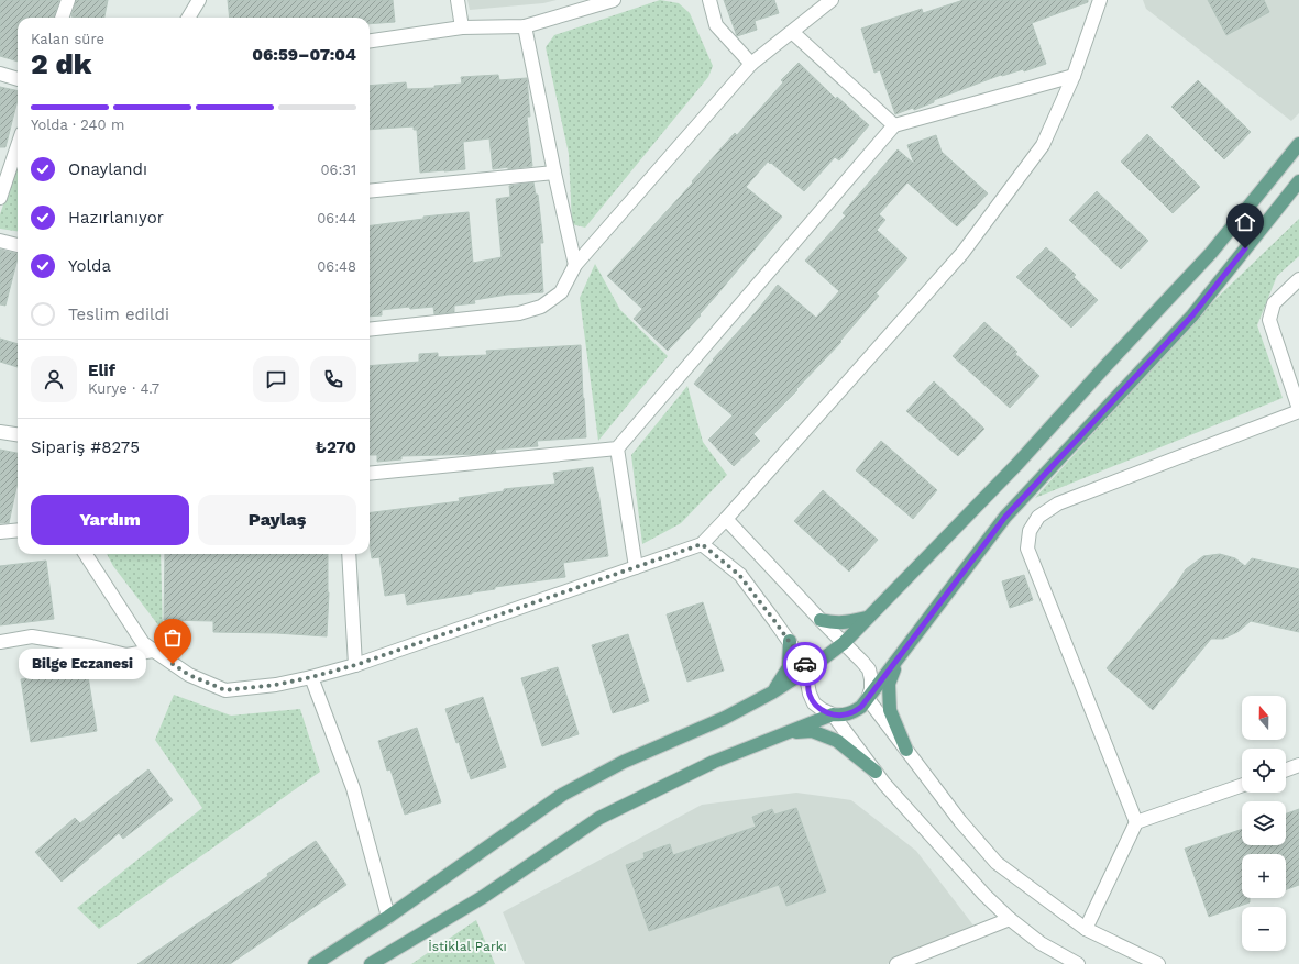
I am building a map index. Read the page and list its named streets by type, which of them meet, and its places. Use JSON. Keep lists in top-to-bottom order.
{
  "parks": ["İstiklal Parkı"],
  "places": ["Bilge Eczanesi"],
  "north": "top",
  "page": {
    "heading": ["2 dk", "Kalan süre", "06:59–07:04"],
    "panel": [
      "Elif",
      "Kurye · 4.7",
      "Sipariş #8275",
      "₺270"
    ],
    "bar": "Yolda · 240 m",
    "list": [
      ["Onaylandı", "06:31"],
      ["Hazırlanıyor", "06:44"],
      ["Yolda", "06:48"],
      "Teslim edildi"
    ],
    "buttons": ["Yardım", "Paylaş"],
    "bubble": "Bilge Eczanesi",
    "map_buttons": ["+", "−"]
  }
}
